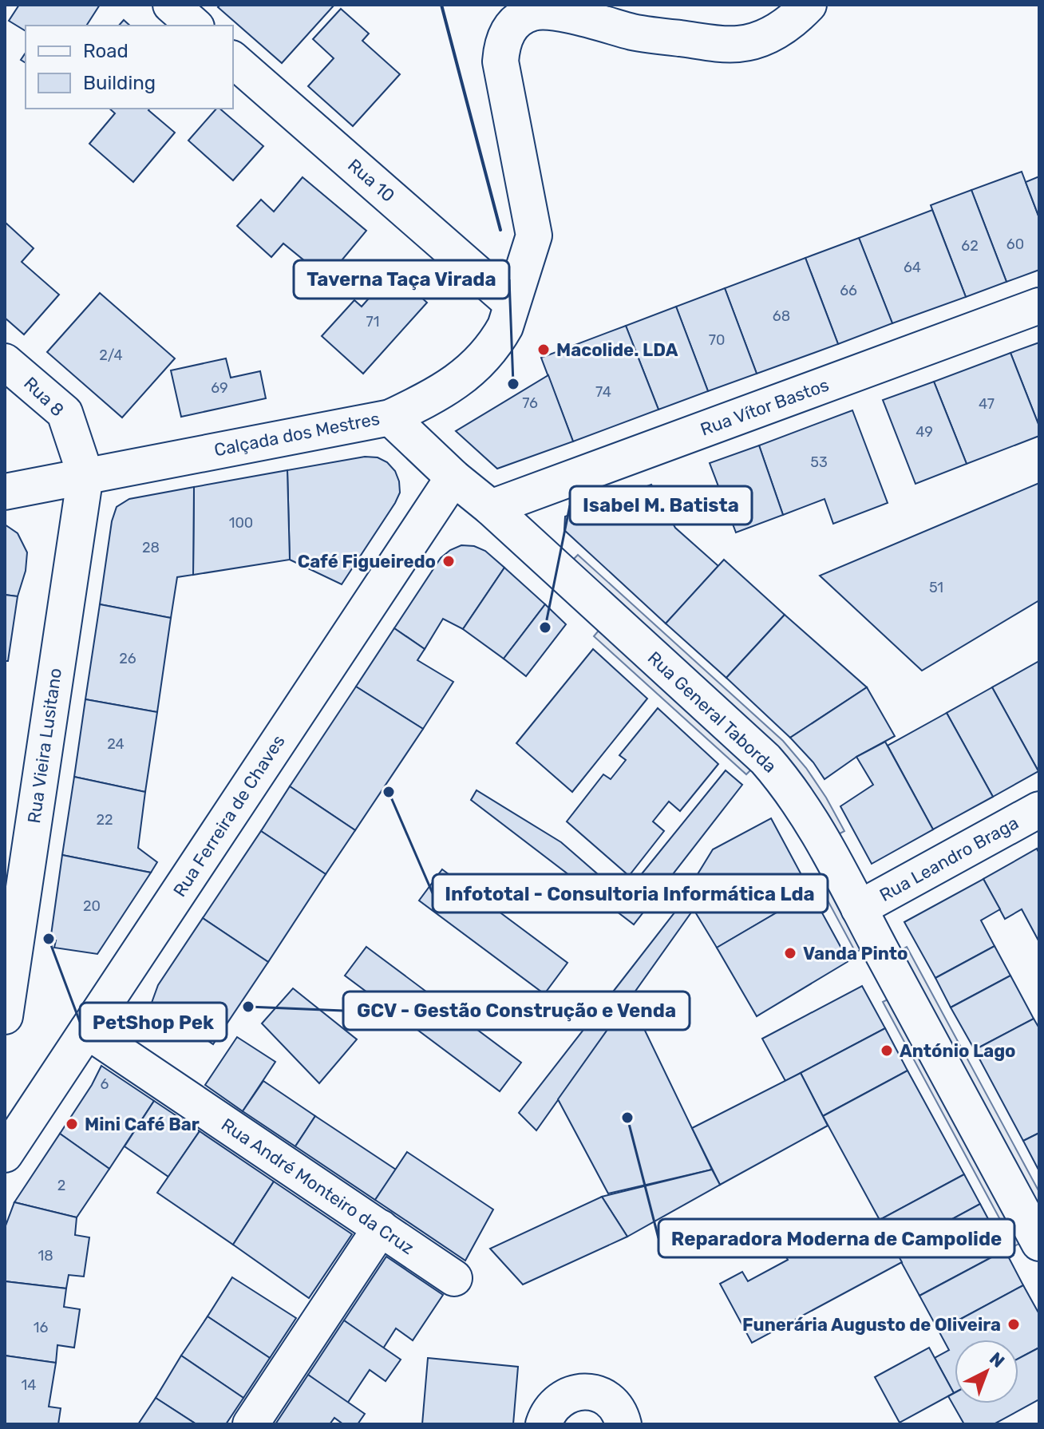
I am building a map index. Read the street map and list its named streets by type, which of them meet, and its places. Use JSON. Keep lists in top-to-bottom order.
{
  "streets": {
    "street": [
      "Rua 10",
      "Rua 8",
      "Rua Vítor Bastos",
      "Calçada dos Mestres",
      "Rua General Taborda",
      "Rua Vieira Lusitano",
      "Rua Ferreira de Chaves",
      "Rua Leandro Braga",
      "Rua André Monteiro da Cruz"
    ]
  },
  "crossings": [
    ["Rua 10", "Calçada dos Mestres"],
    ["Rua 8", "Calçada dos Mestres"],
    ["Rua 8", "Rua Vieira Lusitano"],
    ["Rua Vítor Bastos", "Rua General Taborda"],
    ["Calçada dos Mestres", "Rua General Taborda"],
    ["Calçada dos Mestres", "Rua Vieira Lusitano"],
    ["Rua General Taborda", "Rua Ferreira de Chaves"],
    ["Rua General Taborda", "Rua Leandro Braga"],
    ["Rua Ferreira de Chaves", "Rua André Monteiro da Cruz"]
  ],
  "places": [
    "Macolide. LDA",
    "Taverna Taça Virada",
    "Café Figueiredo",
    "Isabel M. Batista",
    "Infototal - Consultoria Informática Lda",
    "PetShop Pek",
    "Vanda Pinto",
    "GCV - Gestão Construção e Venda",
    "António Lago",
    "Reparadora Moderna de Campolide",
    "Mini Café Bar",
    "Funerária Augusto de Oliveira"
  ],
  "house_numbers": [
    "60",
    "62",
    "64",
    "66",
    "68",
    "71",
    "70",
    "2/4",
    "69",
    "74",
    "76",
    "47",
    "49",
    "53",
    "100",
    "28",
    "51",
    "26",
    "24",
    "22",
    "20",
    "6",
    "2",
    "18",
    "16",
    "14"
  ],
  "legend": ["Road", "Building"],
  "north": "top right"
}
